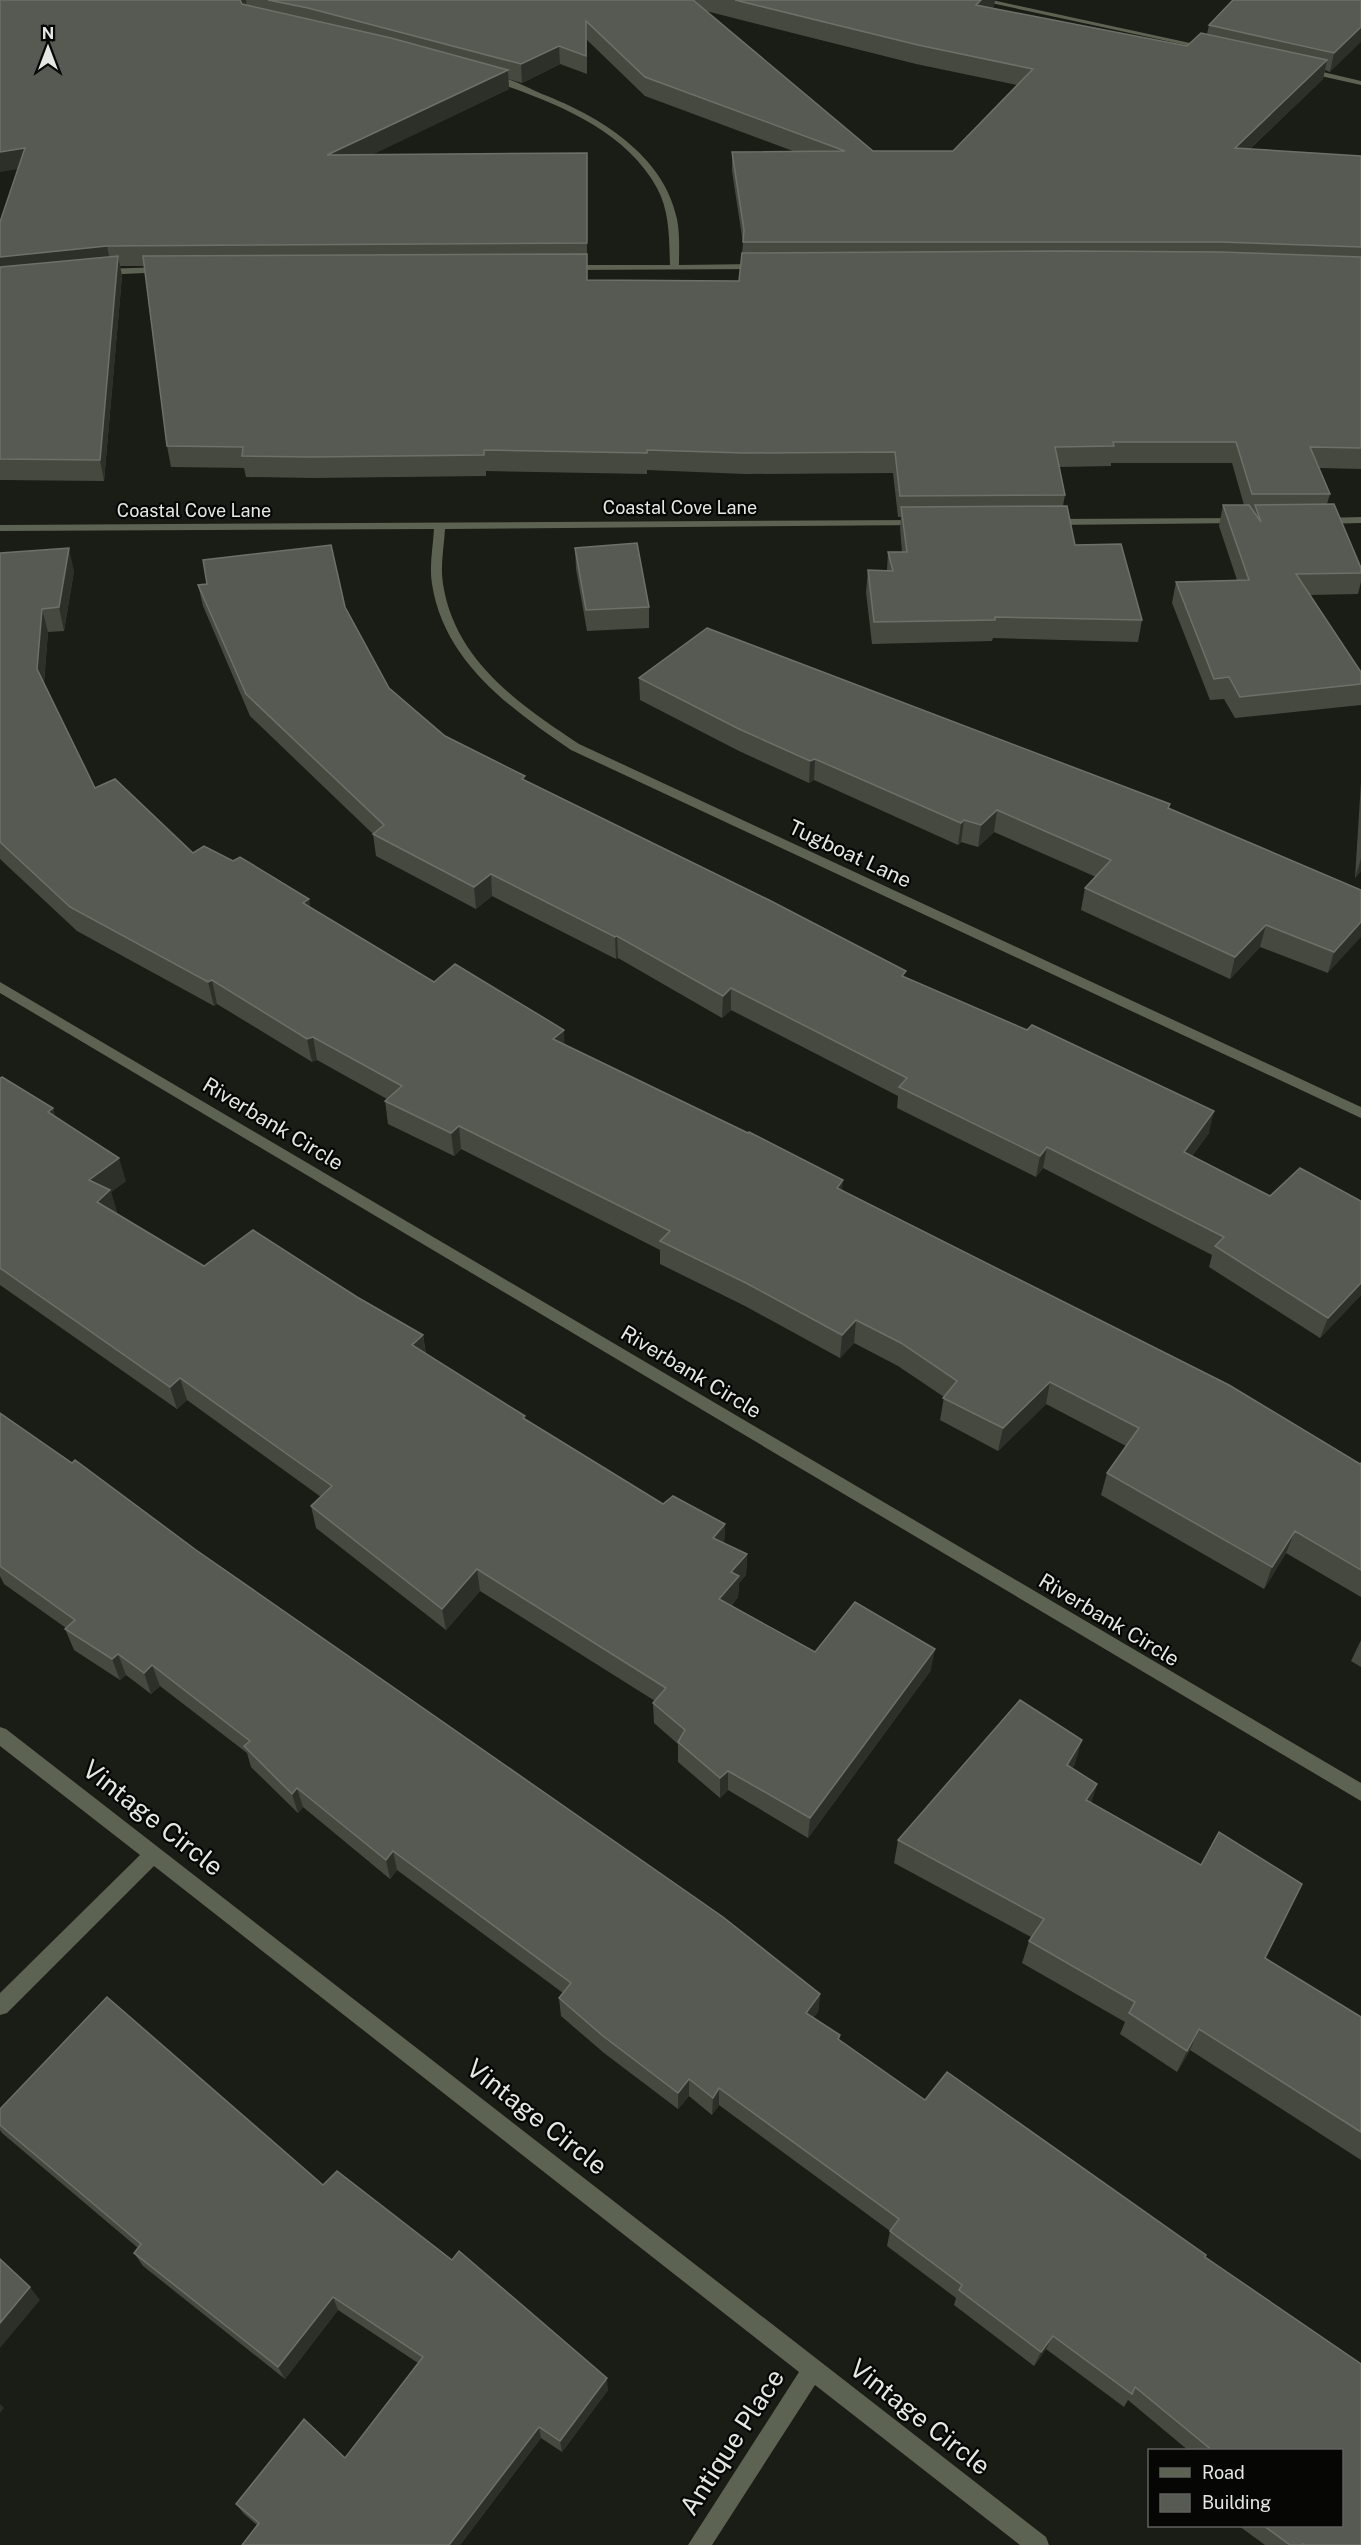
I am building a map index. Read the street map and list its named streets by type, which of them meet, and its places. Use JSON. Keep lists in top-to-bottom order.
{
  "streets": {
    "street": [
      "Coastal Cove Lane",
      "Tugboat Lane",
      "Riverbank Circle",
      "Vintage Circle",
      "Antique Place"
    ]
  },
  "crossings": [
    ["Coastal Cove Lane", "Tugboat Lane"],
    ["Vintage Circle", "Antique Place"]
  ],
  "legend": ["Road", "Building"],
  "north": "top"
}
